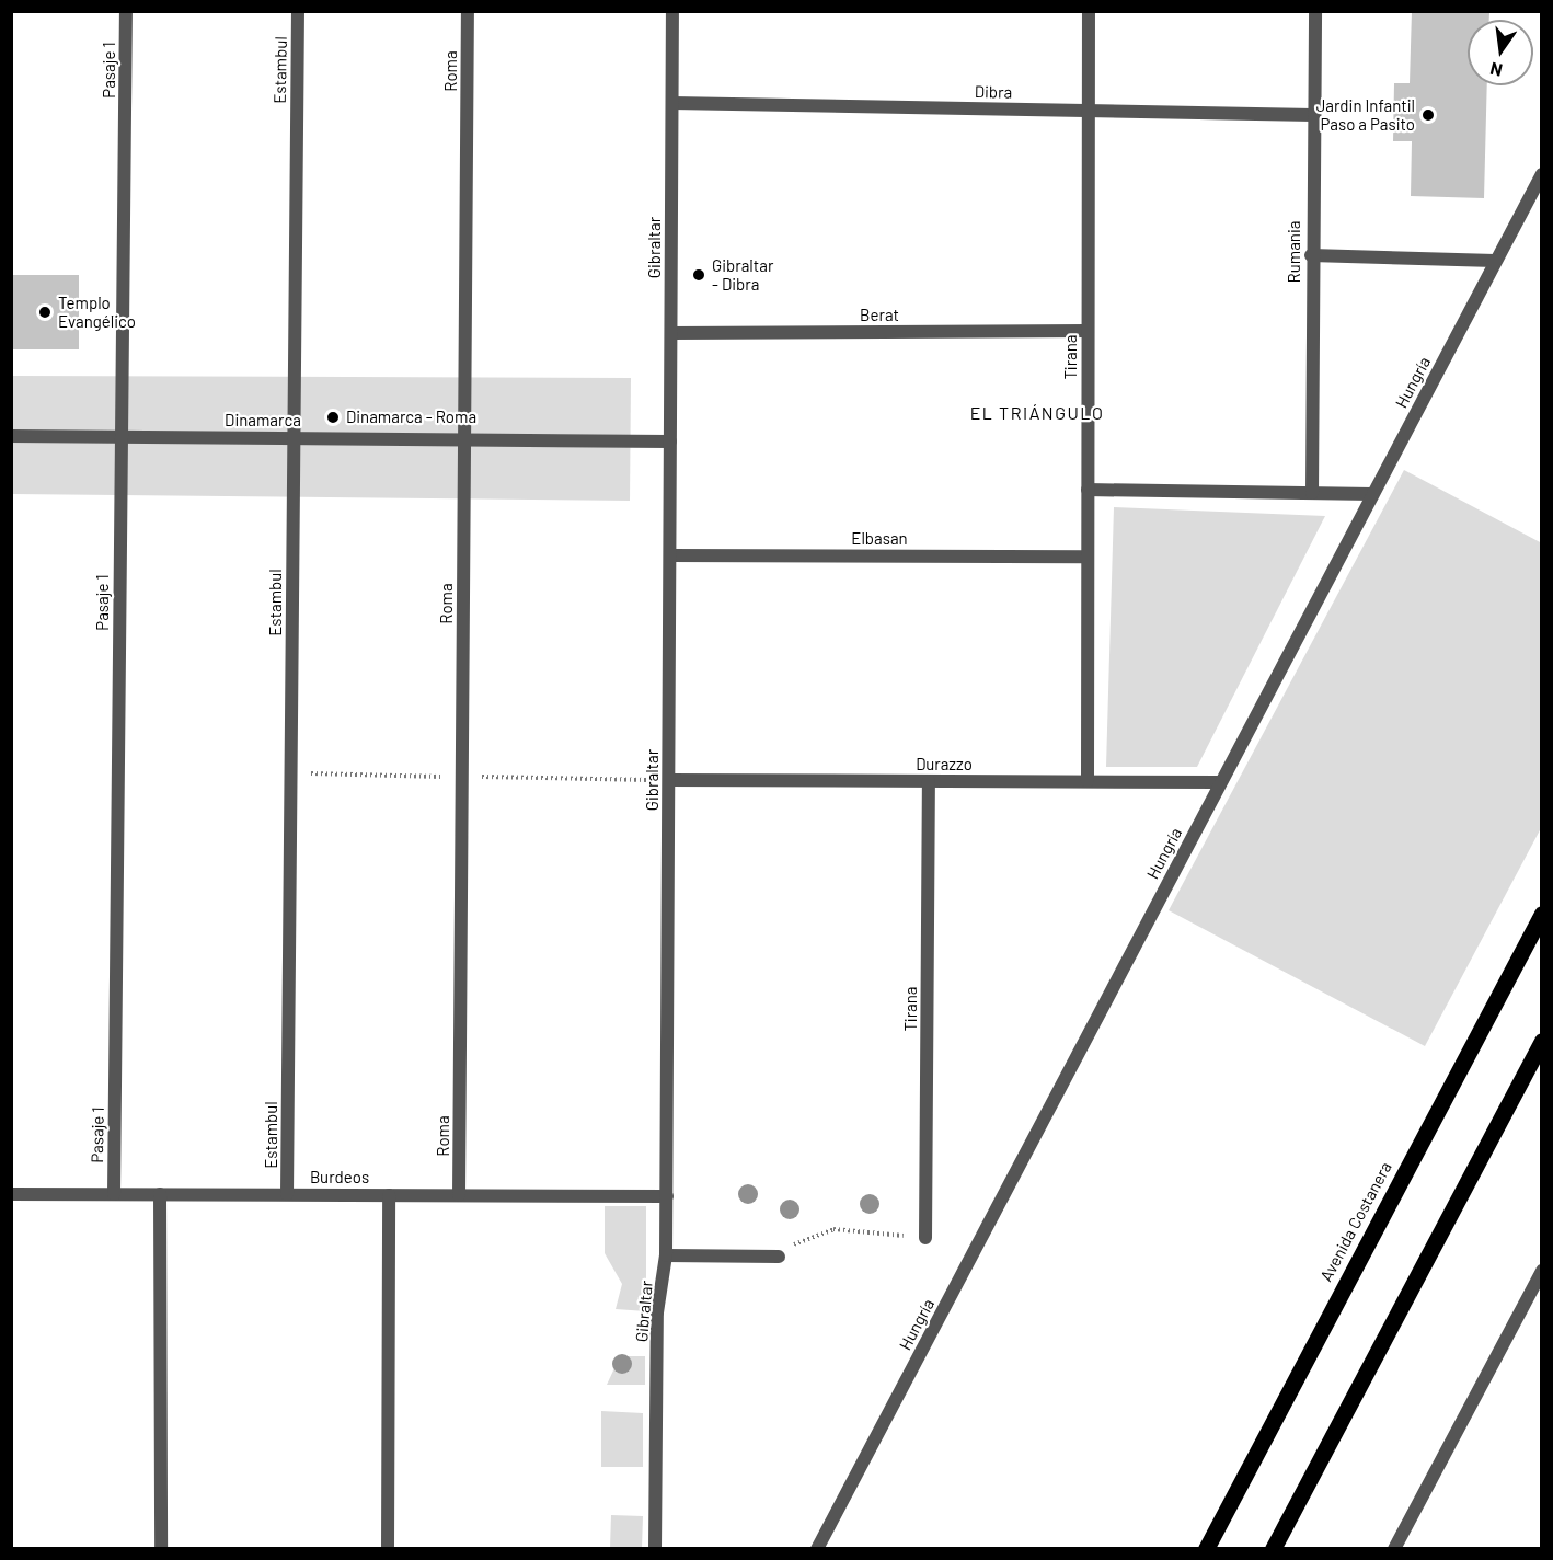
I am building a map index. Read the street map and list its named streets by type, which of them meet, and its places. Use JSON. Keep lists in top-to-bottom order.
{
  "streets": {
    "main road": ["Avenida Costanera"],
    "street": [
      "Pasaje 1",
      "Estambul",
      "Roma",
      "Dibra",
      "Gibraltar",
      "Rumania",
      "Berat",
      "Tirana",
      "Hungría",
      "Dinamarca",
      "Elbasan",
      "Durazzo",
      "Burdeos"
    ]
  },
  "crossings": [
    ["Pasaje 1", "Dinamarca"],
    ["Pasaje 1", "Burdeos"],
    ["Estambul", "Dinamarca"],
    ["Estambul", "Burdeos"],
    ["Roma", "Dinamarca"],
    ["Roma", "Burdeos"],
    ["Dibra", "Gibraltar"],
    ["Dibra", "Rumania"],
    ["Dibra", "Tirana"],
    ["Gibraltar", "Berat"],
    ["Gibraltar", "Dinamarca"],
    ["Gibraltar", "Elbasan"],
    ["Gibraltar", "Durazzo"],
    ["Gibraltar", "Burdeos"],
    ["Berat", "Tirana"],
    ["Tirana", "Elbasan"],
    ["Tirana", "Durazzo"],
    ["Hungría", "Durazzo"]
  ],
  "districts": ["EL TRIÁNGULO"],
  "places": [
    "Jardin Infantil Paso a Pasito",
    "Gibraltar - Dibra",
    "Templo Evangélico",
    "Dinamarca - Roma"
  ],
  "north": "bottom"
}
